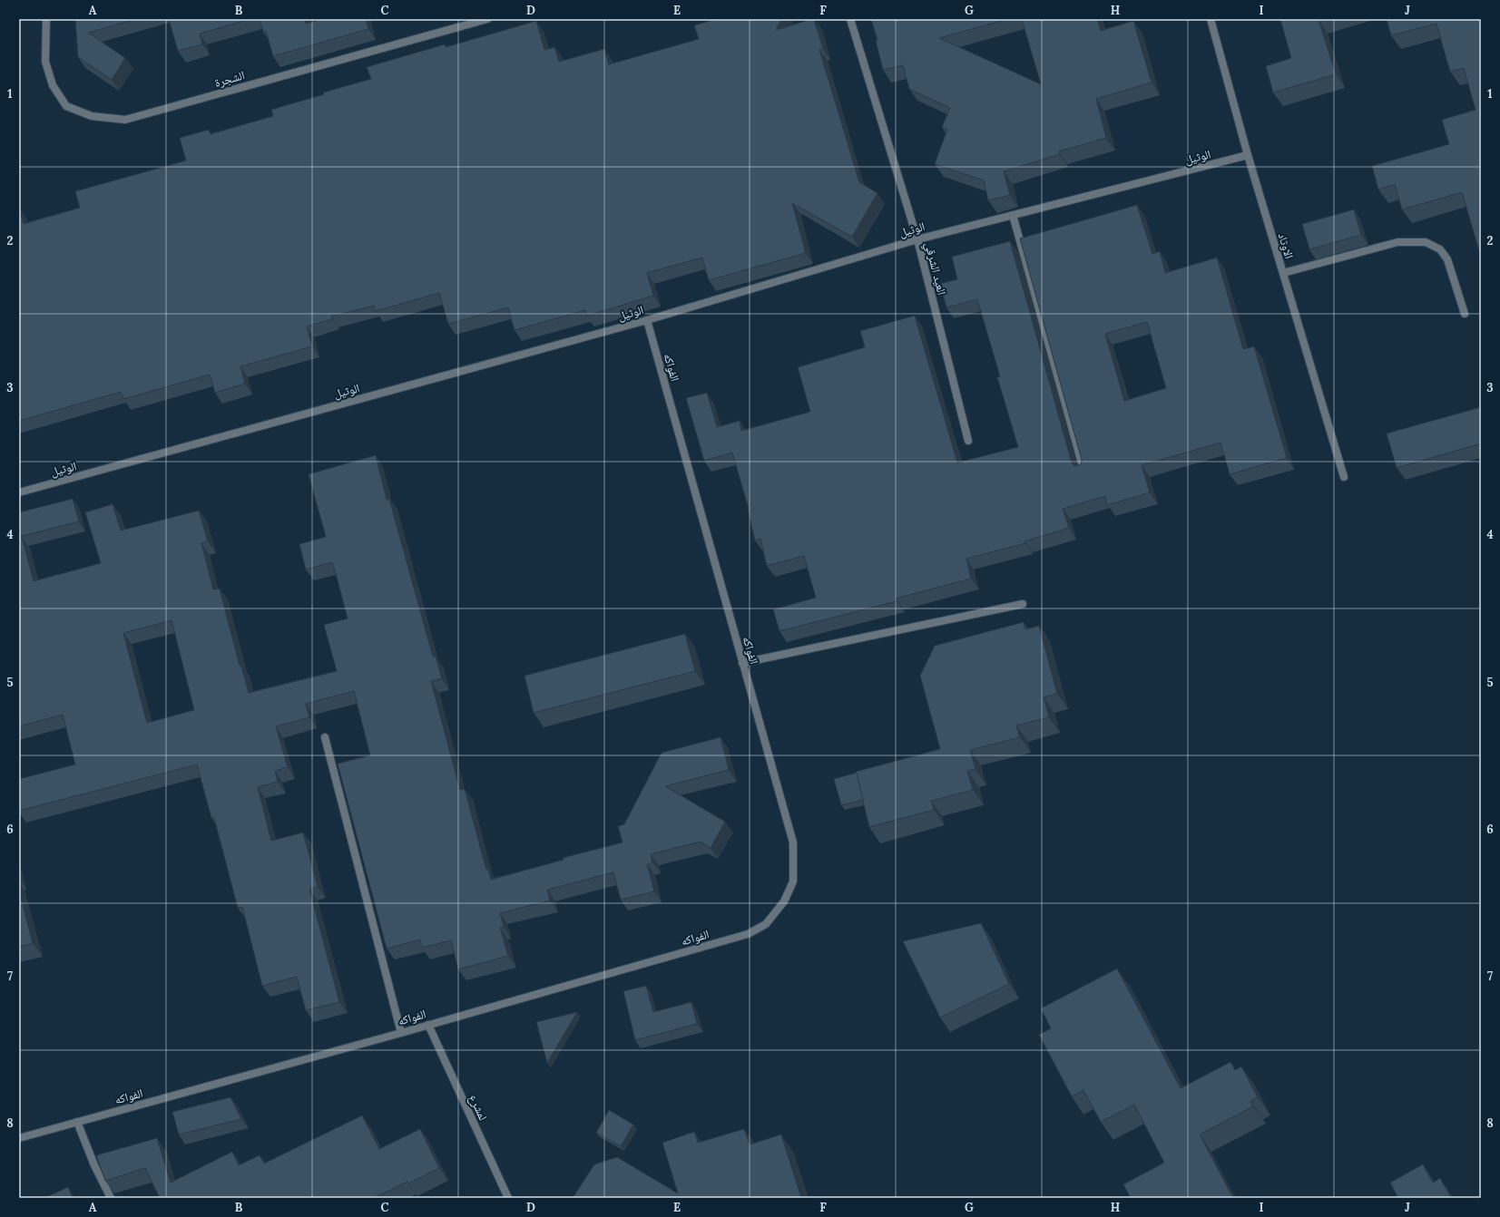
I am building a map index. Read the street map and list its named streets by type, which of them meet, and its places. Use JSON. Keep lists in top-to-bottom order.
{
  "streets": {
    "street": [
      "الشجرة",
      "الوثيل",
      "الاوتاد",
      "العيد الشرقي",
      "الفواكه",
      "لمشرع"
    ]
  },
  "crossings": [
    ["الوثيل", "الاوتاد"],
    ["الوثيل", "العيد الشرقي"],
    ["الوثيل", "الفواكه"],
    ["الفواكه", "لمشرع"]
  ],
  "grid": {
    "columns": [
      "A",
      "B",
      "C",
      "D",
      "E",
      "F",
      "G",
      "H",
      "I",
      "J"
    ],
    "rows": [
      "1",
      "2",
      "3",
      "4",
      "5",
      "6",
      "7",
      "8"
    ]
  }
}
